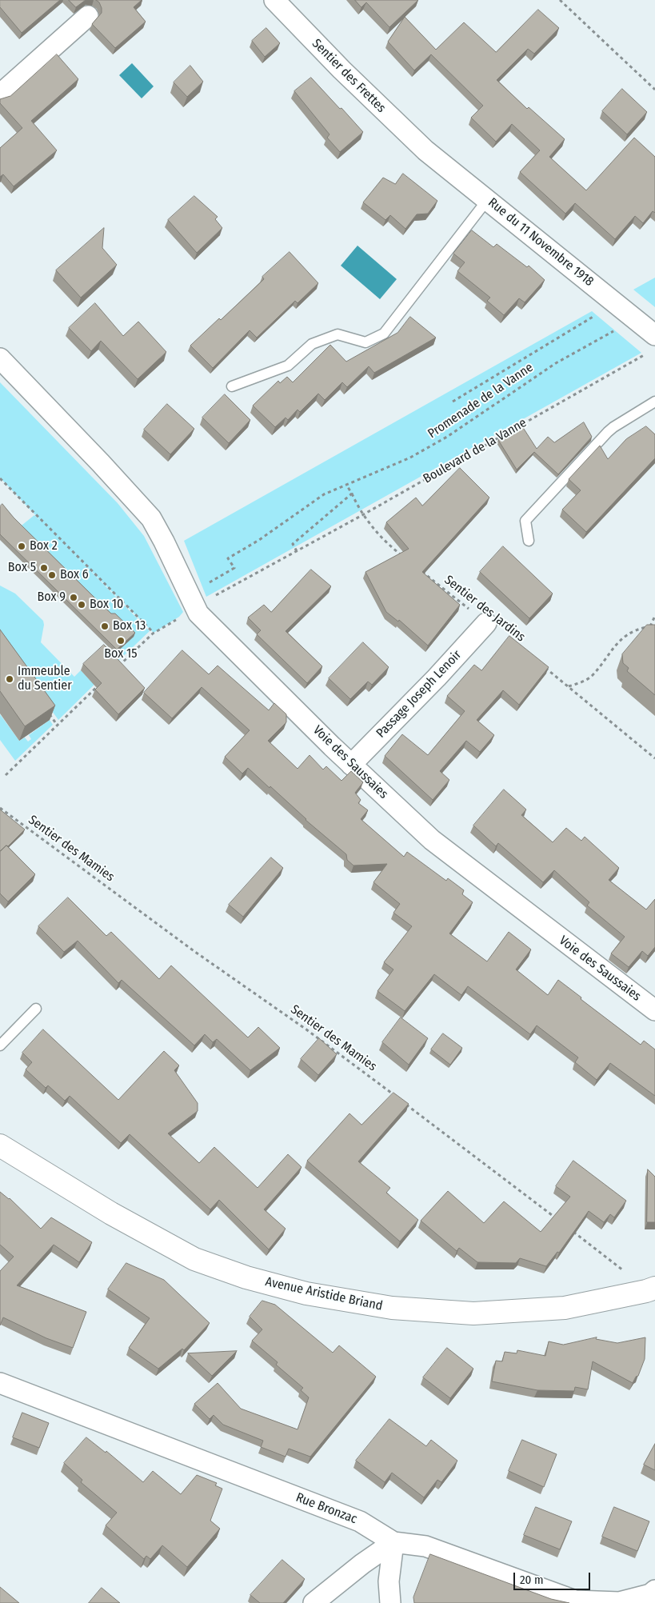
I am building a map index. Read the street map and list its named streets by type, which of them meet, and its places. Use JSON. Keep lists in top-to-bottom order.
{
  "streets": {
    "street": [
      "Sentier des Frettes",
      "Rue du 11 Novembre 1918",
      "Passage Joseph Lenoir",
      "Voie des Saussaies",
      "Avenue Aristide Briand",
      "Rue Bronzac"
    ],
    "path": [
      "Promenade de la Vanne",
      "Boulevard de la Vanne",
      "Sentier des Jardins",
      "Sentier des Mamies"
    ]
  },
  "crossings": [
    ["Sentier des Frettes", "Rue du 11 Novembre 1918"],
    ["Rue du 11 Novembre 1918", "Boulevard de la Vanne"],
    ["Sentier des Jardins", "Passage Joseph Lenoir"],
    ["Passage Joseph Lenoir", "Voie des Saussaies"]
  ],
  "places": [
    "Box 2",
    "Box 5",
    "Box 6",
    "Box 9",
    "Box 10",
    "Box 13",
    "Box 15",
    "Immeuble du Sentier"
  ],
  "scale_bar": "20 m"
}
